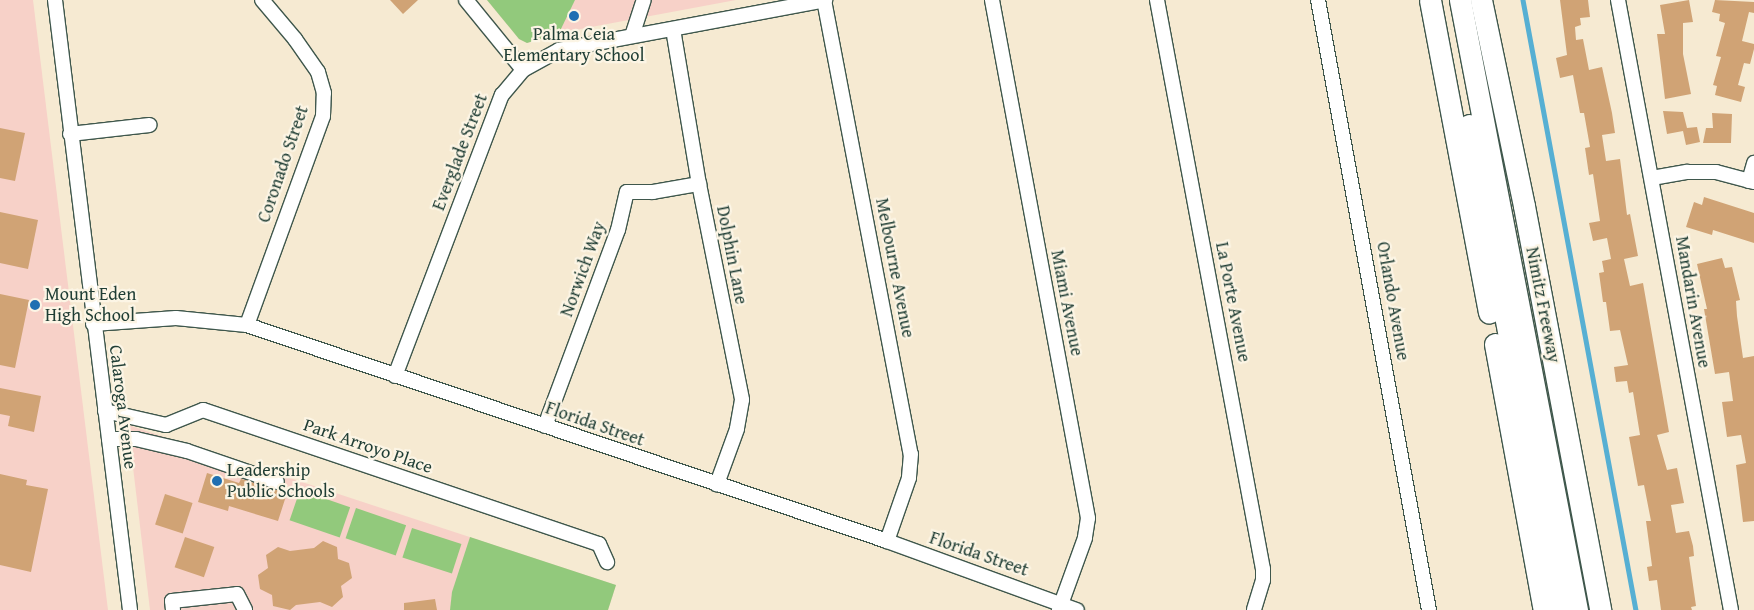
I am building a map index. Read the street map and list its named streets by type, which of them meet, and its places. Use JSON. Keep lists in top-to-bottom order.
{
  "streets": {
    "highway": ["Nimitz Freeway"],
    "street": [
      "Everglade Street",
      "Coronado Street",
      "Dolphin Lane",
      "Melbourne Avenue",
      "Norwich Way",
      "Orlando Avenue",
      "La Porte Avenue",
      "Mandarin Avenue",
      "Miami Avenue",
      "Calaroga Avenue",
      "Florida Street",
      "Park Arroyo Place"
    ]
  },
  "crossings": [
    ["Everglade Street", "Dolphin Lane"],
    ["Everglade Street", "Melbourne Avenue"],
    ["Everglade Street", "Florida Street"],
    ["Coronado Street", "Florida Street"],
    ["Dolphin Lane", "Norwich Way"],
    ["Dolphin Lane", "Florida Street"],
    ["Melbourne Avenue", "Florida Street"],
    ["Norwich Way", "Florida Street"],
    ["Miami Avenue", "Florida Street"],
    ["Calaroga Avenue", "Florida Street"],
    ["Calaroga Avenue", "Park Arroyo Place"]
  ],
  "places": ["Palma Ceia Elementary School", "Mount Eden High School", "Leadership Public Schools"]
}
